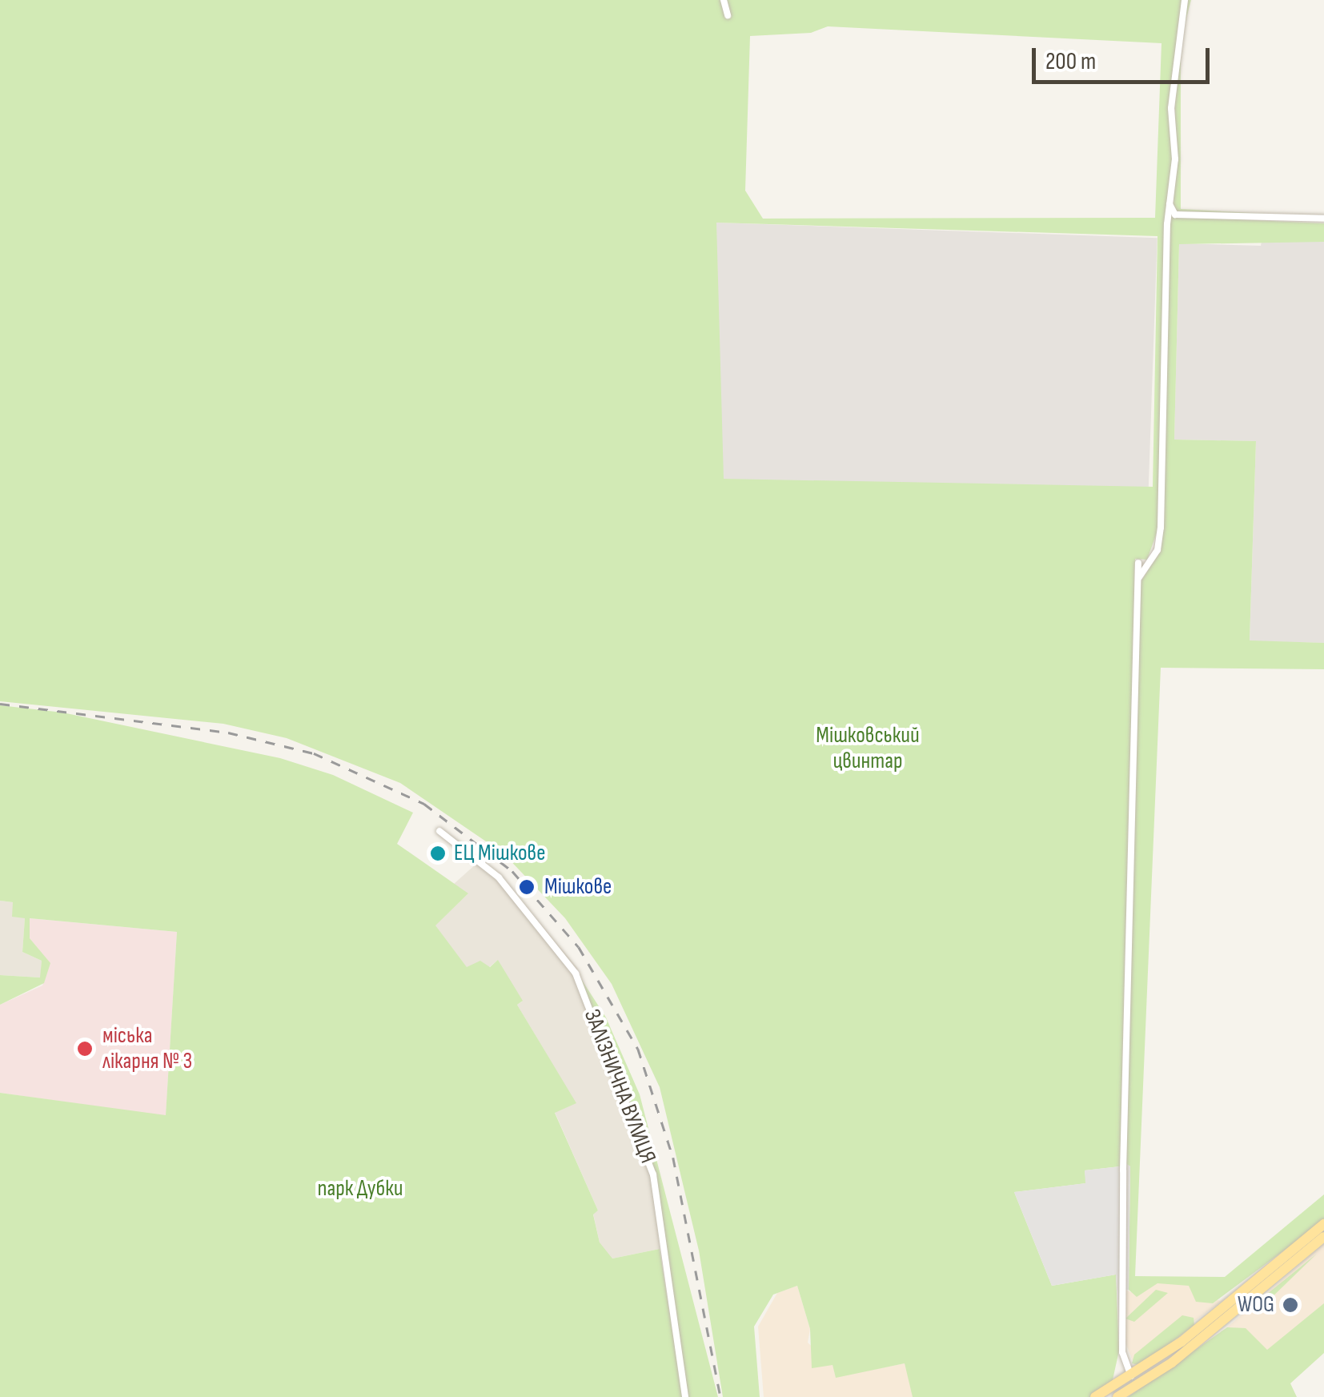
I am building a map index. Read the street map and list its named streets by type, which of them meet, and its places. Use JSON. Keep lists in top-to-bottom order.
{
  "streets": {
    "street": ["ЗАЛІЗНИЧНА ВУЛИЦЯ"]
  },
  "parks": ["Мішковський цвинтар", "парк Дубки"],
  "places": [
    "ЕЦ Мішкове",
    "Мішкове",
    "міська лікарня № 3",
    "WOG"
  ],
  "scale_bar": "200 m"
}
